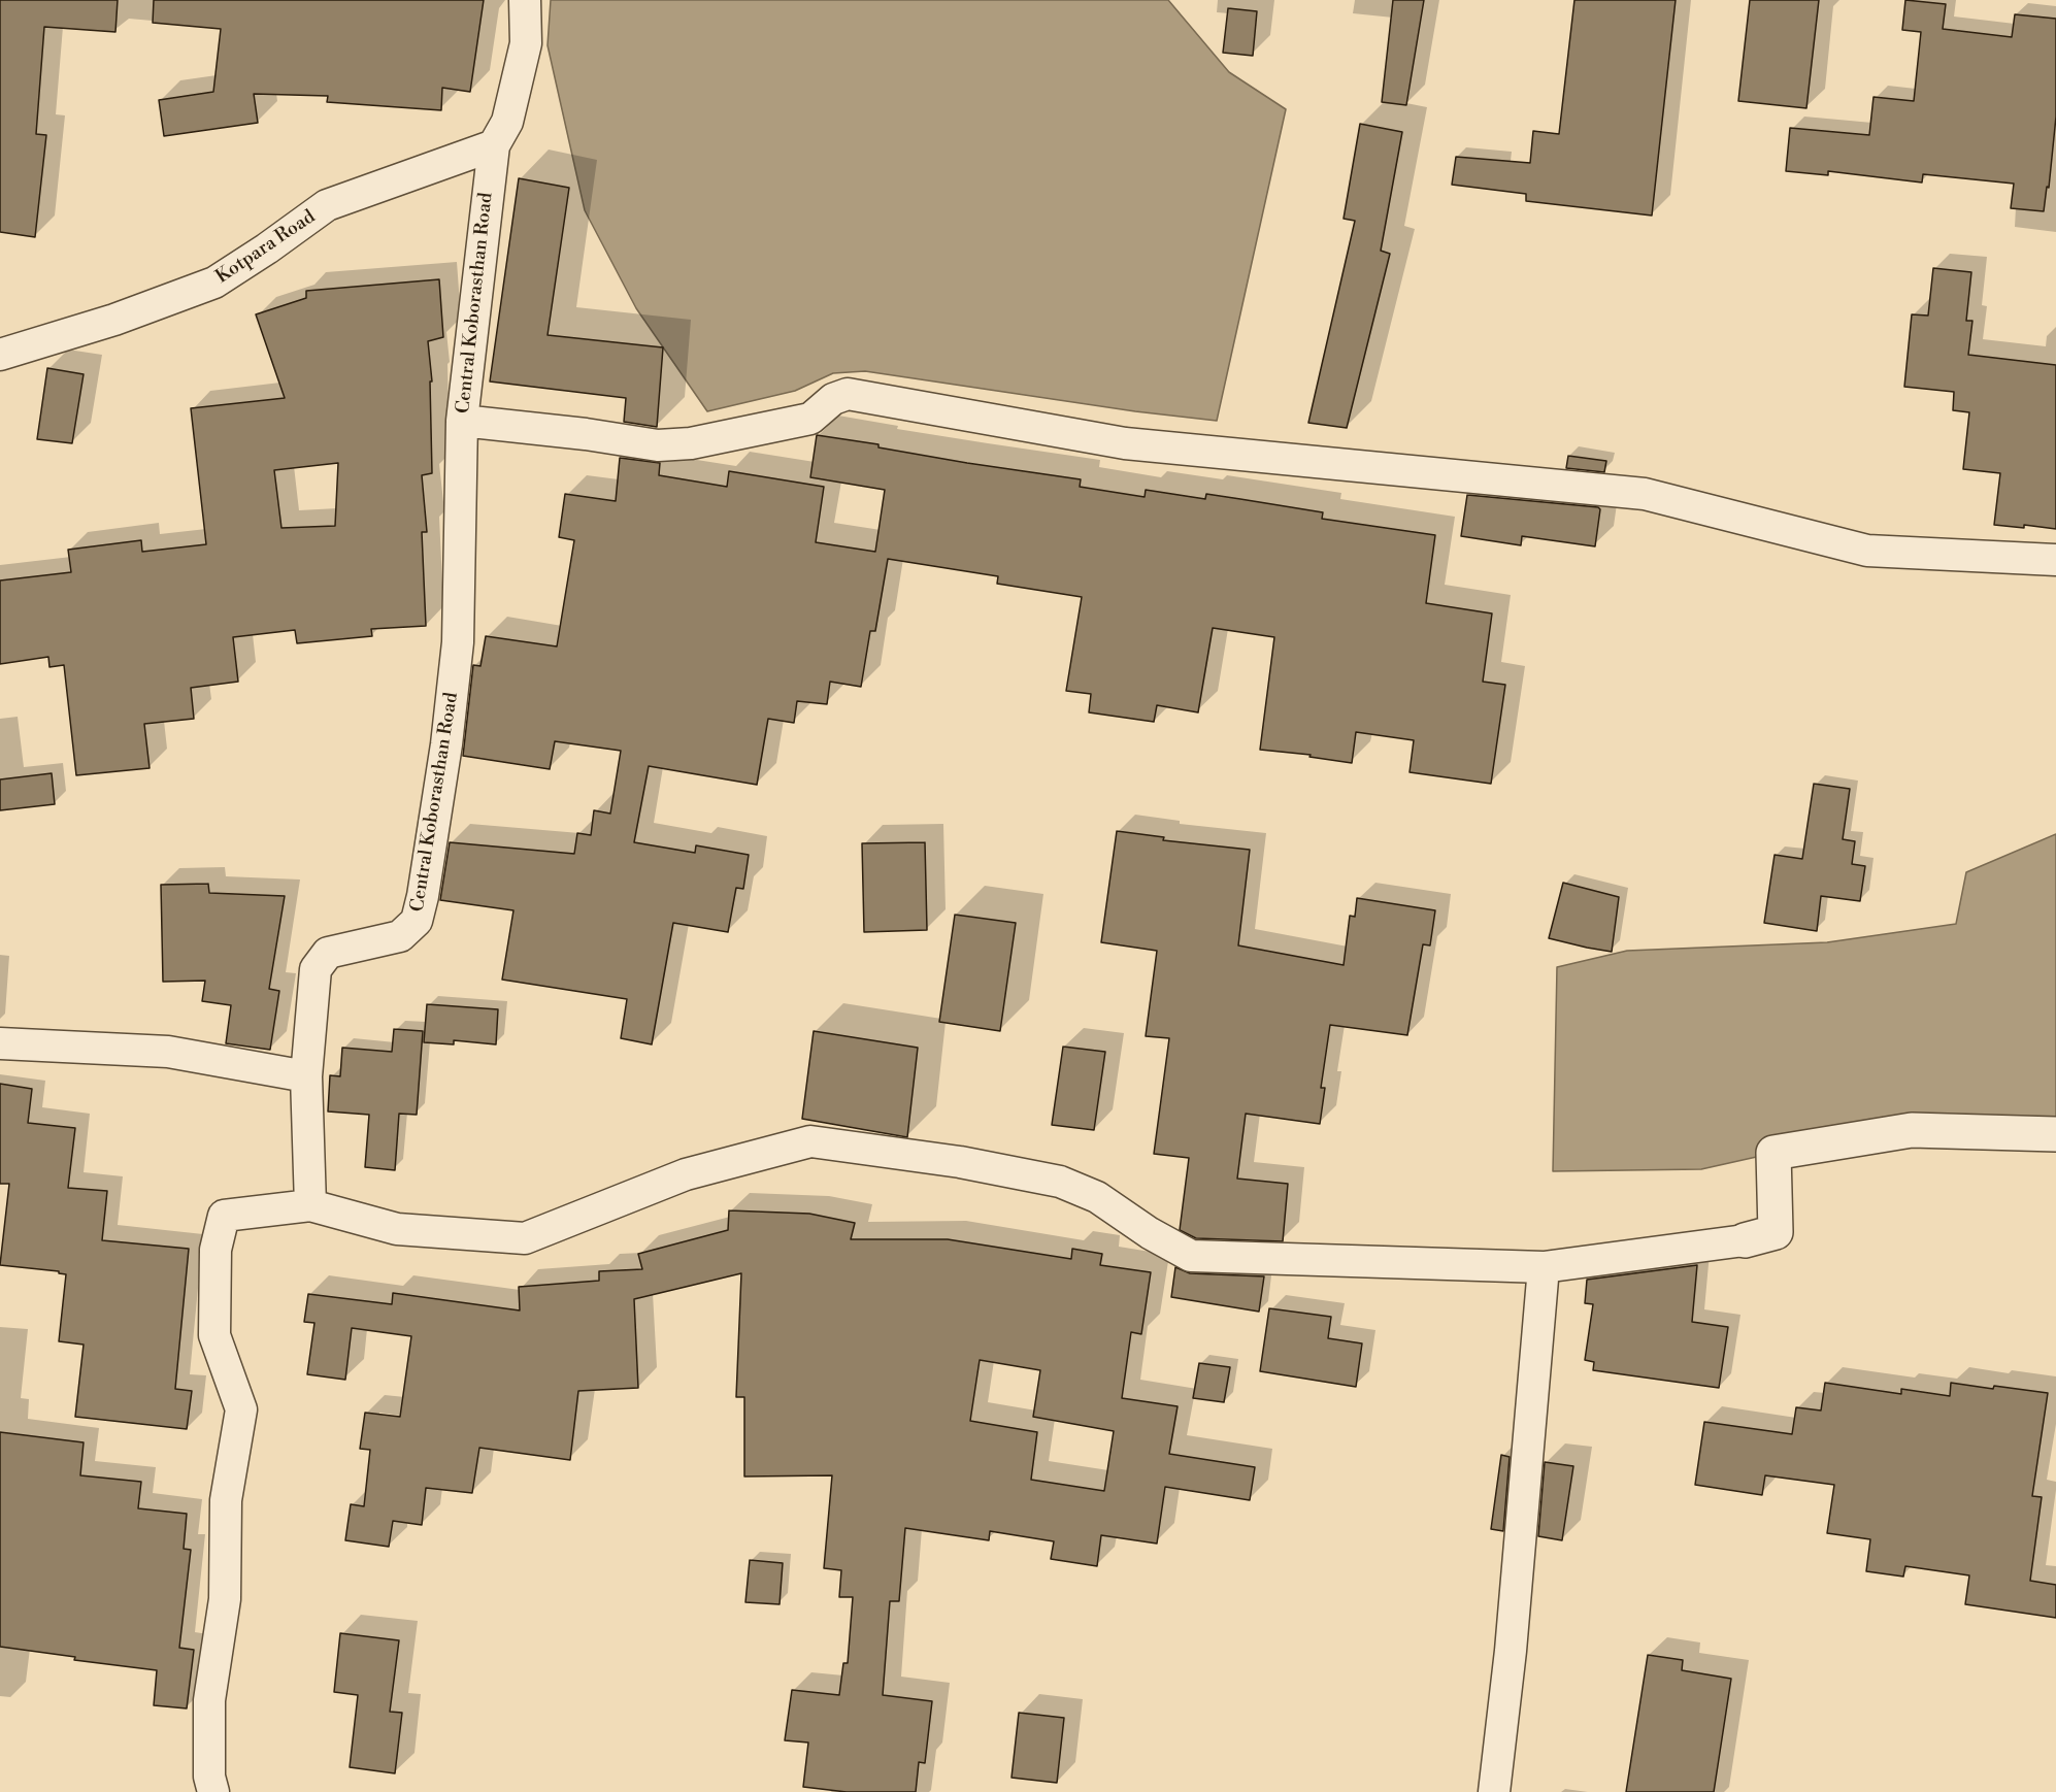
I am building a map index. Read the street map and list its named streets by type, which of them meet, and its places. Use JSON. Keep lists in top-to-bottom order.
{
  "streets": {
    "street": ["Kotpara Road", "Central Koborasthan Road"]
  },
  "crossings": [
    ["Kotpara Road", "Central Koborasthan Road"]
  ]
}
